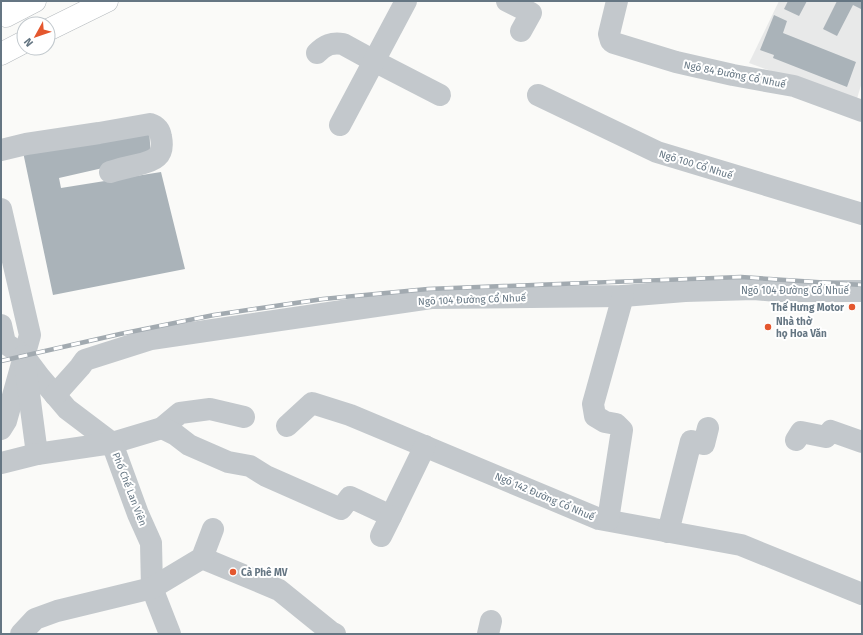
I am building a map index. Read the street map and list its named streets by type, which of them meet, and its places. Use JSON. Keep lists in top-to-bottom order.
{
  "streets": {
    "street": [
      "Ngõ 84 Đường Cổ Nhuế",
      "Ngõ 100 Cổ Nhuế",
      "Ngõ 104 Đường Cổ Nhuế",
      "Phố Chế Lan Viên",
      "Ngõ 142 Đường Cổ Nhuế"
    ]
  },
  "places": ["Thế Hưng Motor", "Nhà thờ họ Hoa Văn", "Cà Phê MV"],
  "north": "bottom left"
}
